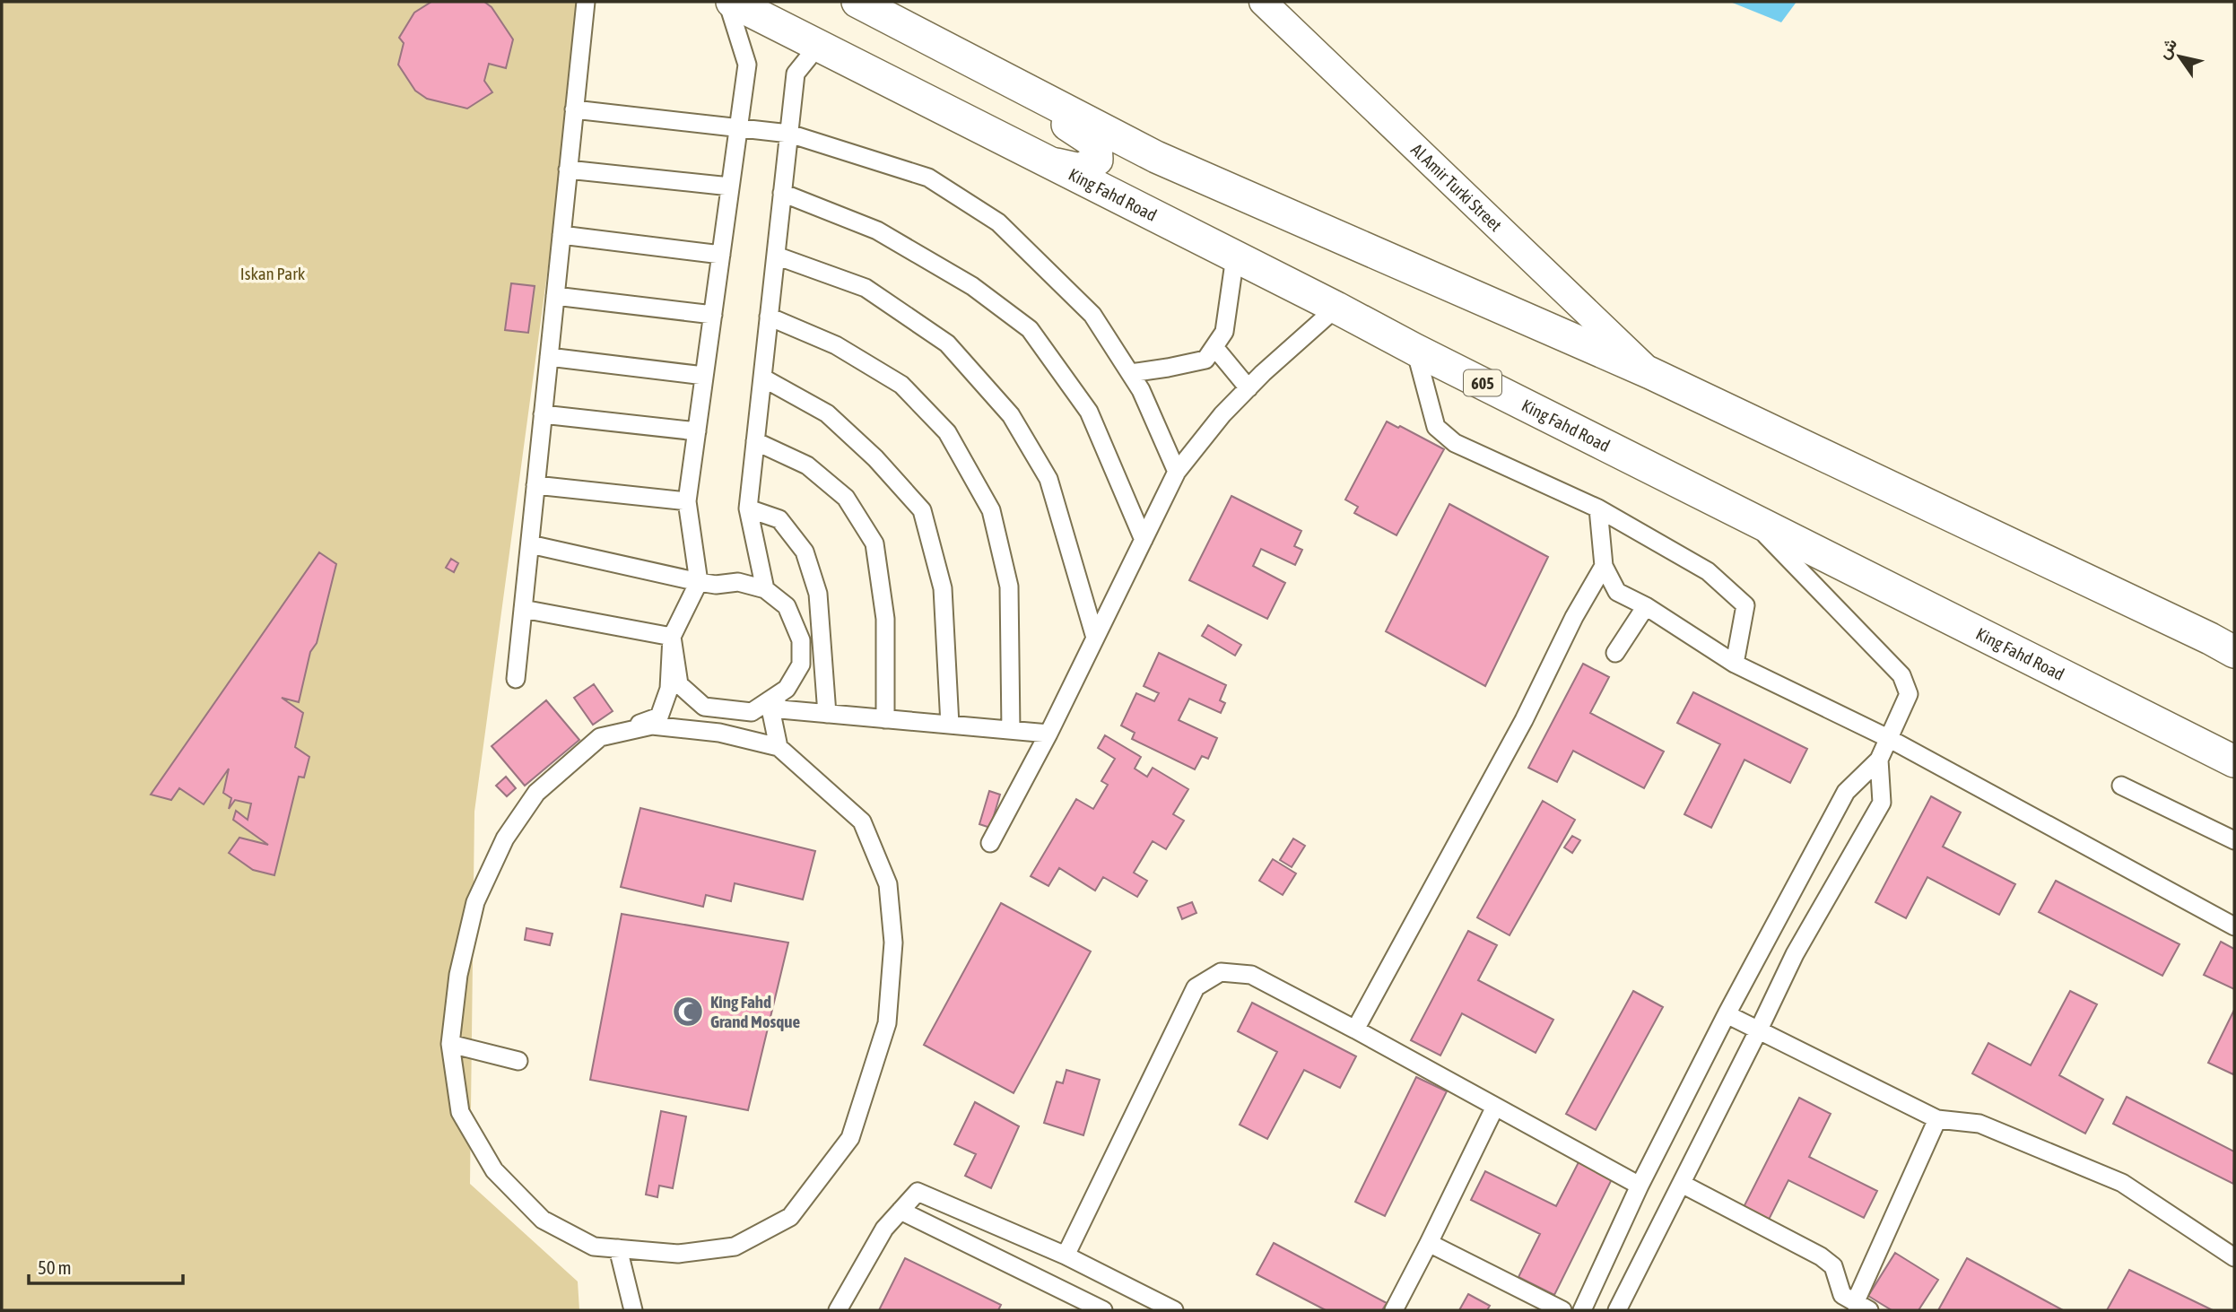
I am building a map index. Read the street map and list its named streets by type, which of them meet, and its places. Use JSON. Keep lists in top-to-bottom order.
{
  "streets": {
    "highway": ["King Fahd Road", "605"],
    "main road": ["Al Amir Turki Street"]
  },
  "parks": ["Iskan Park"],
  "places": {
    "mosque": ["King Fahd Grand Mosque"]
  },
  "scale_bar": "50 m",
  "north": "top left"
}
